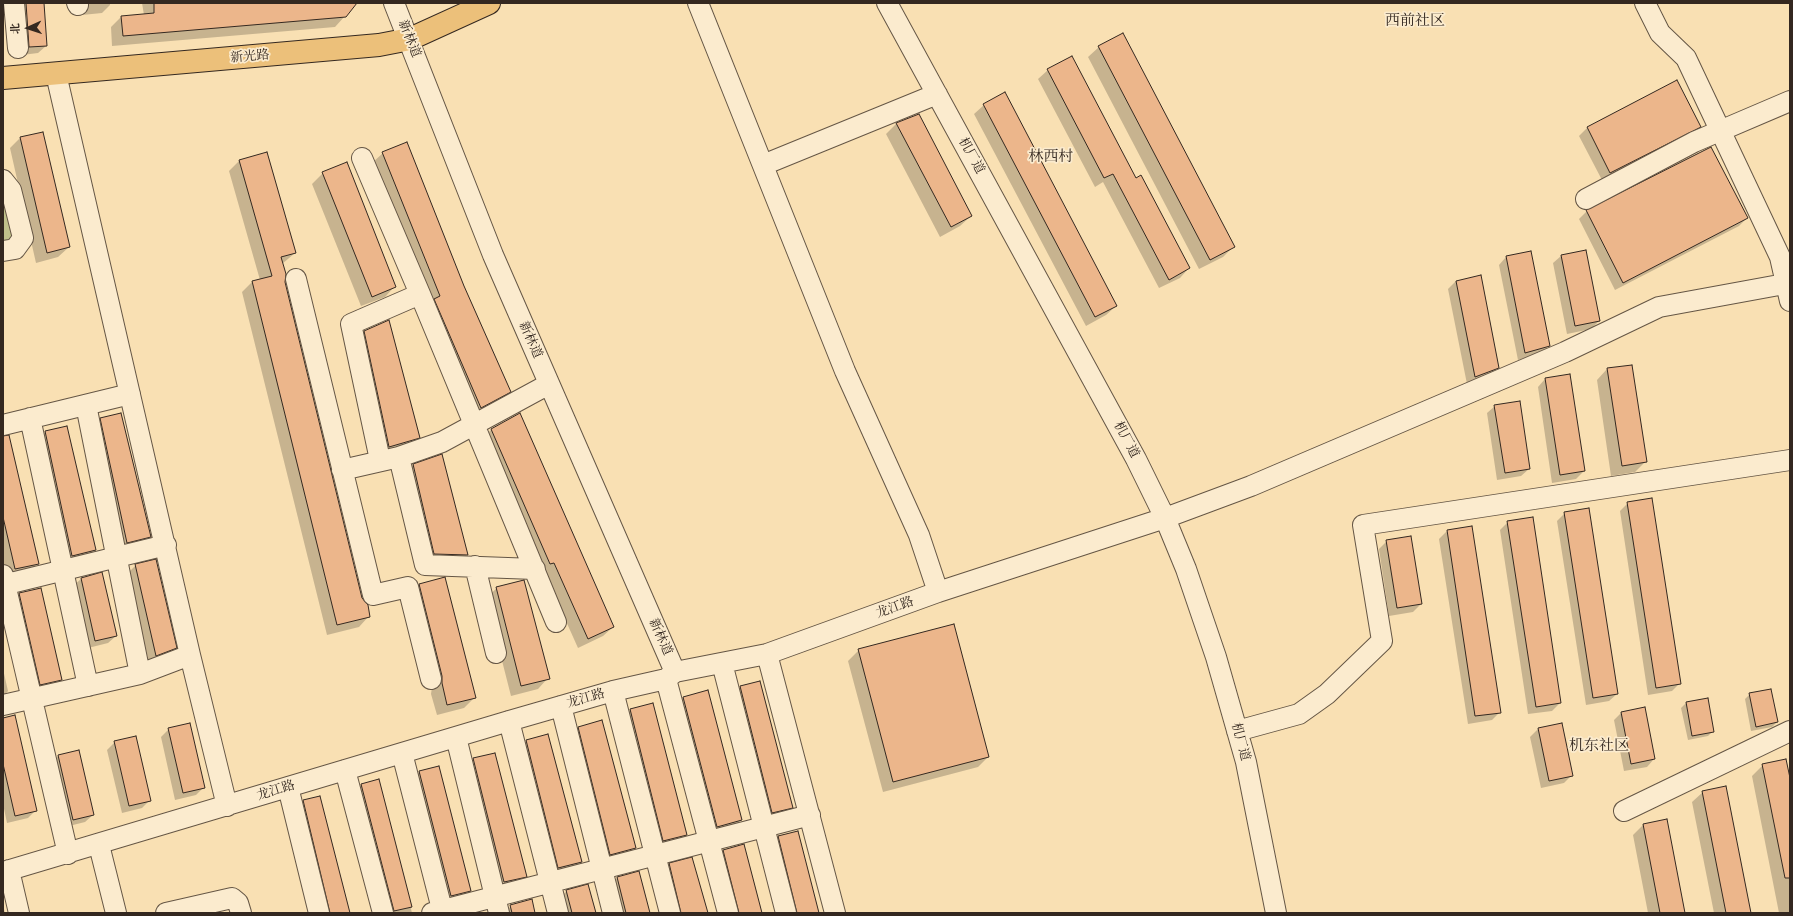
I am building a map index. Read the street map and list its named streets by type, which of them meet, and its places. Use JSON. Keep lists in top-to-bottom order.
{
  "streets": {
    "main road": ["新光路"],
    "street": ["新林道", "机厂道", "龙江路"]
  },
  "crossings": [
    ["新林道", "新光路"],
    ["新林道", "龙江路"],
    ["机厂道", "龙江路"]
  ],
  "districts": ["西前社区", "林西村", "机东社区"],
  "north": "left"
}
